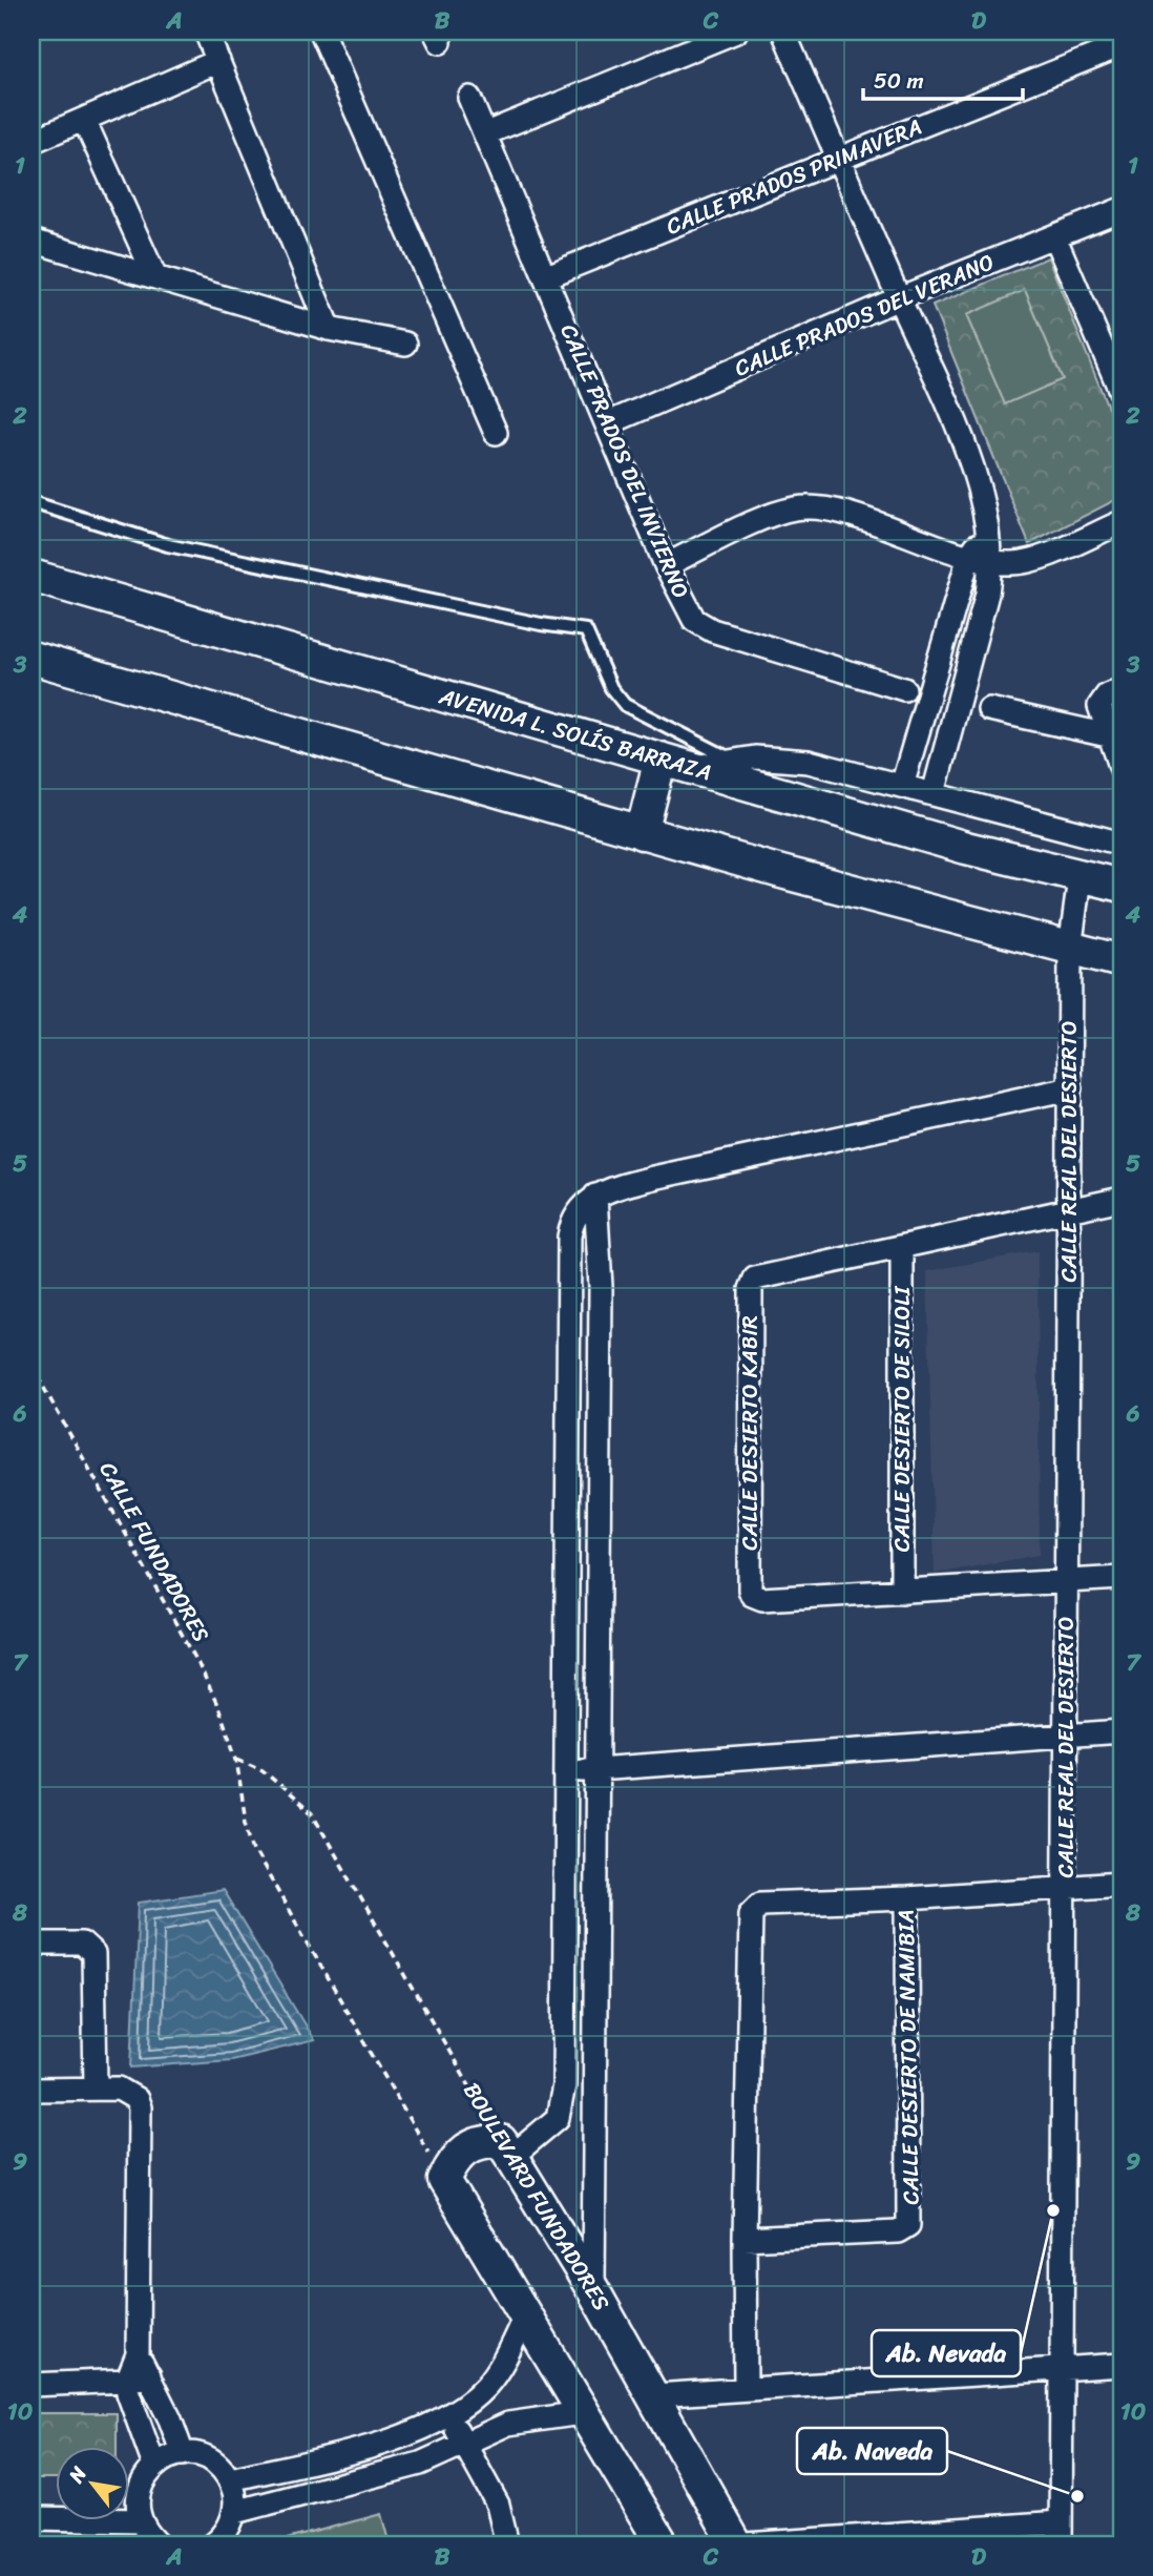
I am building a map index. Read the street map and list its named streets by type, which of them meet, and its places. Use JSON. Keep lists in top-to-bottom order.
{
  "streets": {
    "main road": ["AVENIDA L. SOLÍS BARRAZA", "BOULEVARD FUNDADORES"],
    "street": [
      "CALLE PRADOS PRIMAVERA",
      "CALLE PRADOS DEL VERANO",
      "CALLE PRADOS DEL INVIERNO",
      "CALLE REAL DEL DESIERTO",
      "CALLE DESIERTO DE SILOLI",
      "CALLE DESIERTO KABIR",
      "CALLE DESIERTO DE NAMIBIA"
    ],
    "path": ["CALLE FUNDADORES"]
  },
  "crossings": [
    ["CALLE PRADOS PRIMAVERA", "CALLE PRADOS DEL INVIERNO"],
    ["CALLE PRADOS DEL VERANO", "CALLE PRADOS DEL INVIERNO"],
    ["AVENIDA L. SOLÍS BARRAZA", "CALLE REAL DEL DESIERTO"],
    ["CALLE REAL DEL DESIERTO", "CALLE DESIERTO KABIR"],
    ["CALLE REAL DEL DESIERTO", "CALLE DESIERTO DE NAMIBIA"],
    ["CALLE DESIERTO DE SILOLI", "CALLE DESIERTO KABIR"],
    ["CALLE FUNDADORES", "BOULEVARD FUNDADORES"]
  ],
  "places": ["Ab. Nevada", "Ab. Naveda"],
  "scale_bar": "50 m",
  "north": "top left",
  "grid": {
    "columns": [
      "A",
      "B",
      "C",
      "D"
    ],
    "rows": [
      "1",
      "2",
      "3",
      "4",
      "5",
      "6",
      "7",
      "8",
      "9",
      "10"
    ]
  }
}
